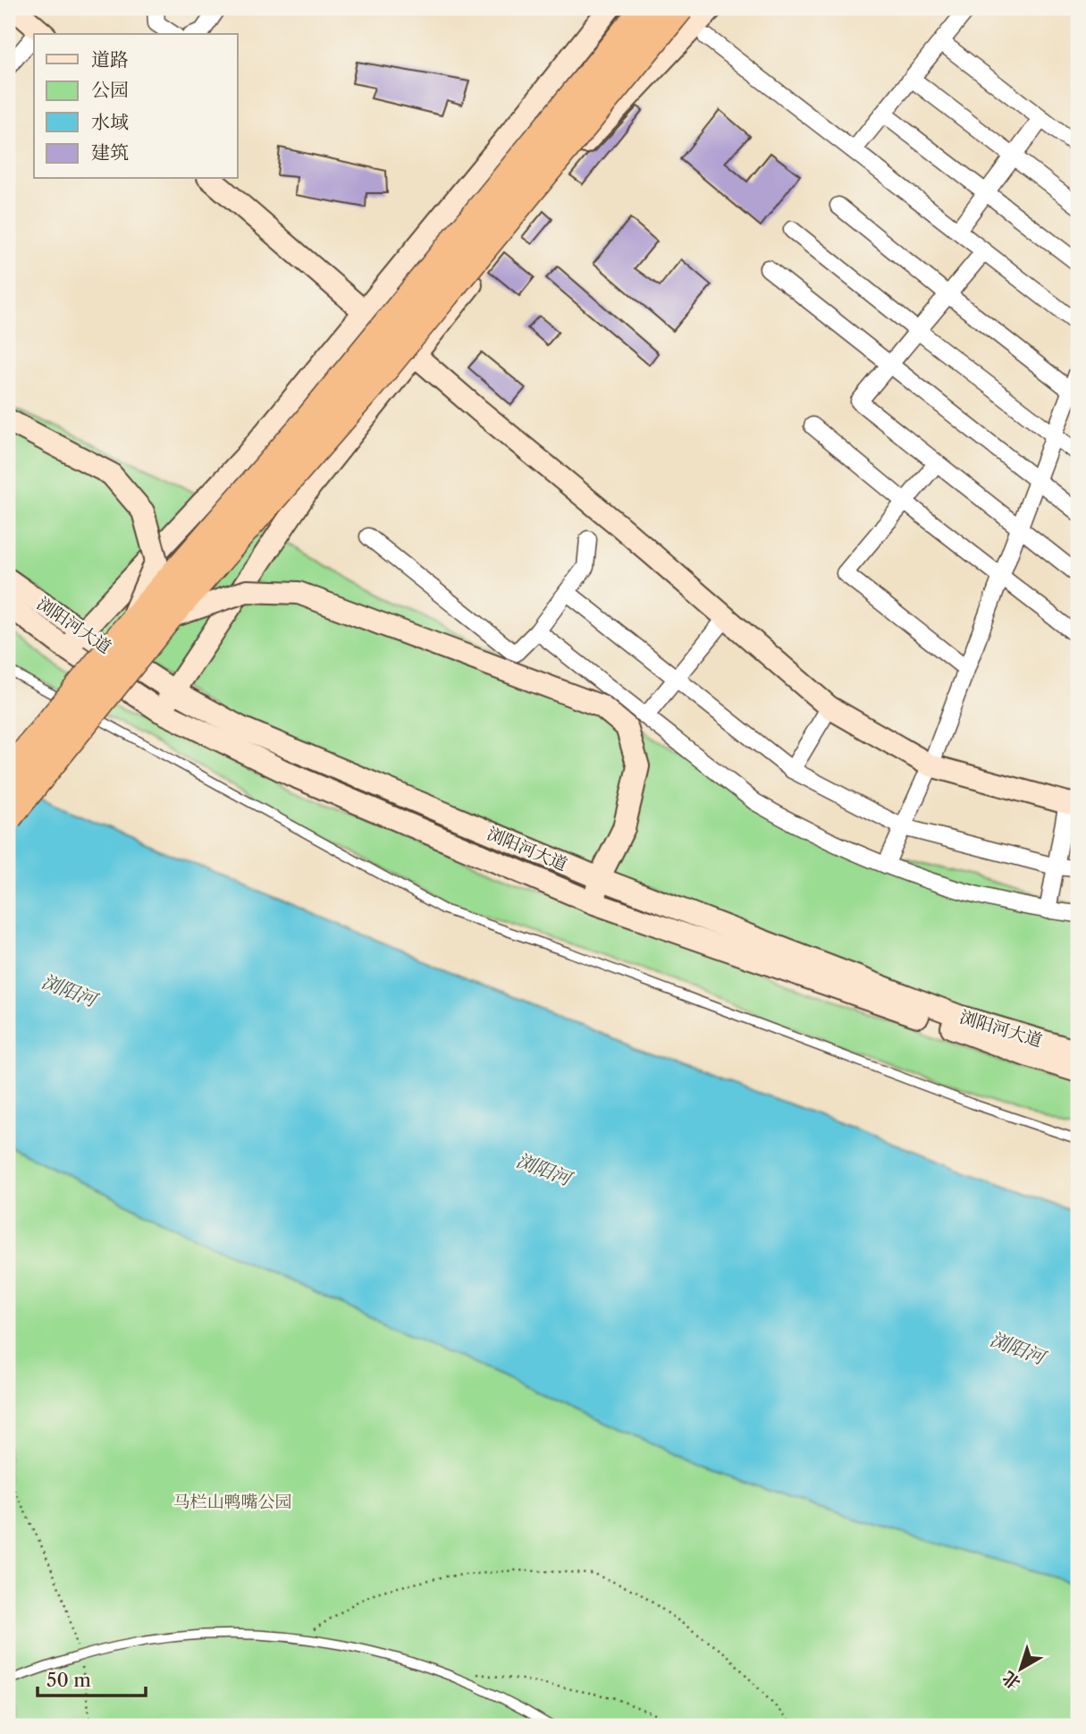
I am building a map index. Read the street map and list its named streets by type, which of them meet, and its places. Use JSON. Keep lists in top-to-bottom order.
{
  "streets": {
    "main road": ["浏阳河大道"]
  },
  "water": ["浏阳河"],
  "parks": ["马栏山鸭嘴公园"],
  "legend": [
    "道路",
    "公园",
    "水域",
    "建筑"
  ],
  "scale_bar": "50 m",
  "north": "bottom left"
}
